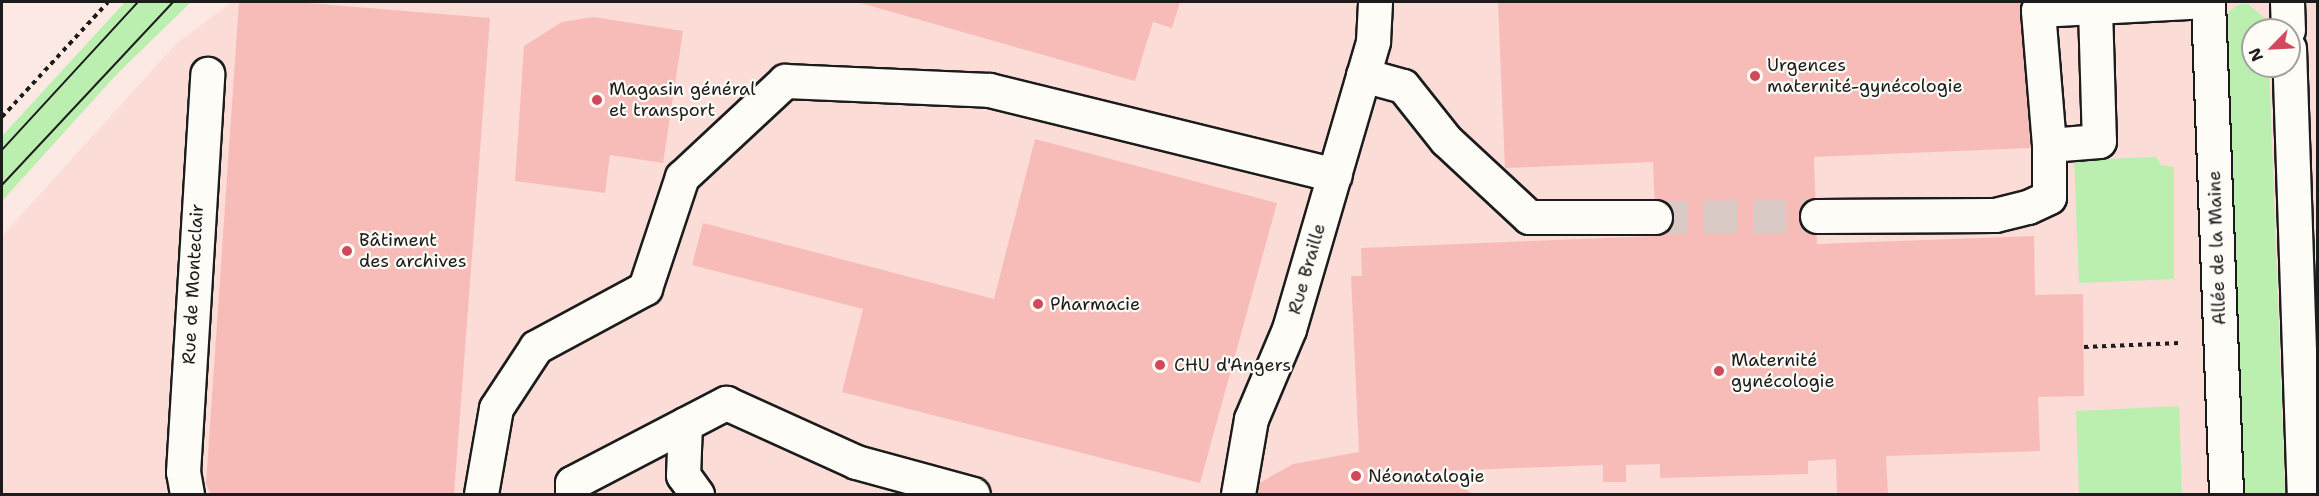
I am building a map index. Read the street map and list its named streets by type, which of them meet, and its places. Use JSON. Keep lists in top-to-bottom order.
{
  "streets": {
    "street": ["Allée de la Maine", "Rue Braille", "Rue de Monteclair"]
  },
  "places": [
    "Urgences maternité-gynécologie",
    "Magasin général et transport",
    "Bâtiment des archives",
    "Pharmacie",
    "CHU d'Angers",
    "Maternité gynécologie",
    "Néonatalogie"
  ],
  "north": "bottom left"
}
